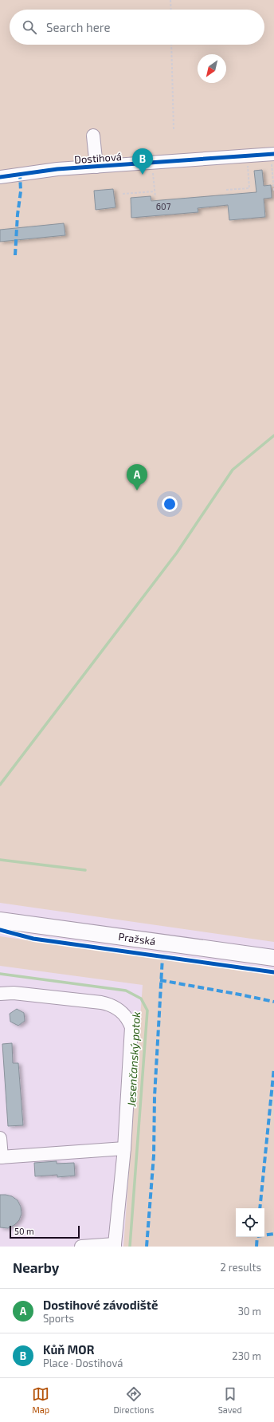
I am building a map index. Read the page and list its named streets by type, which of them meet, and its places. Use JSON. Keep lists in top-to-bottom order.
{
  "streets": {
    "main road": ["Pražská"],
    "street": ["Dostihová"]
  },
  "water": ["Jesenčanský potok"],
  "house_numbers": ["607"],
  "scale_bar": "50 m",
  "north": "bottom left",
  "page": {
    "search": "Search here",
    "pins": ["B", "A"],
    "scale": "50 m",
    "heading": ["Nearby", "2 results"],
    "list": [
      {
        "mark": "A",
        "name": "Dostihové závodiště",
        "note": "Sports",
        "value": "30 m"
      },
      {
        "mark": "B",
        "name": "Kůň MOR",
        "note": "Place · Dostihová",
        "value": "230 m"
      }
    ],
    "nav": ["Map", "Directions", "Saved"]
  }
}
